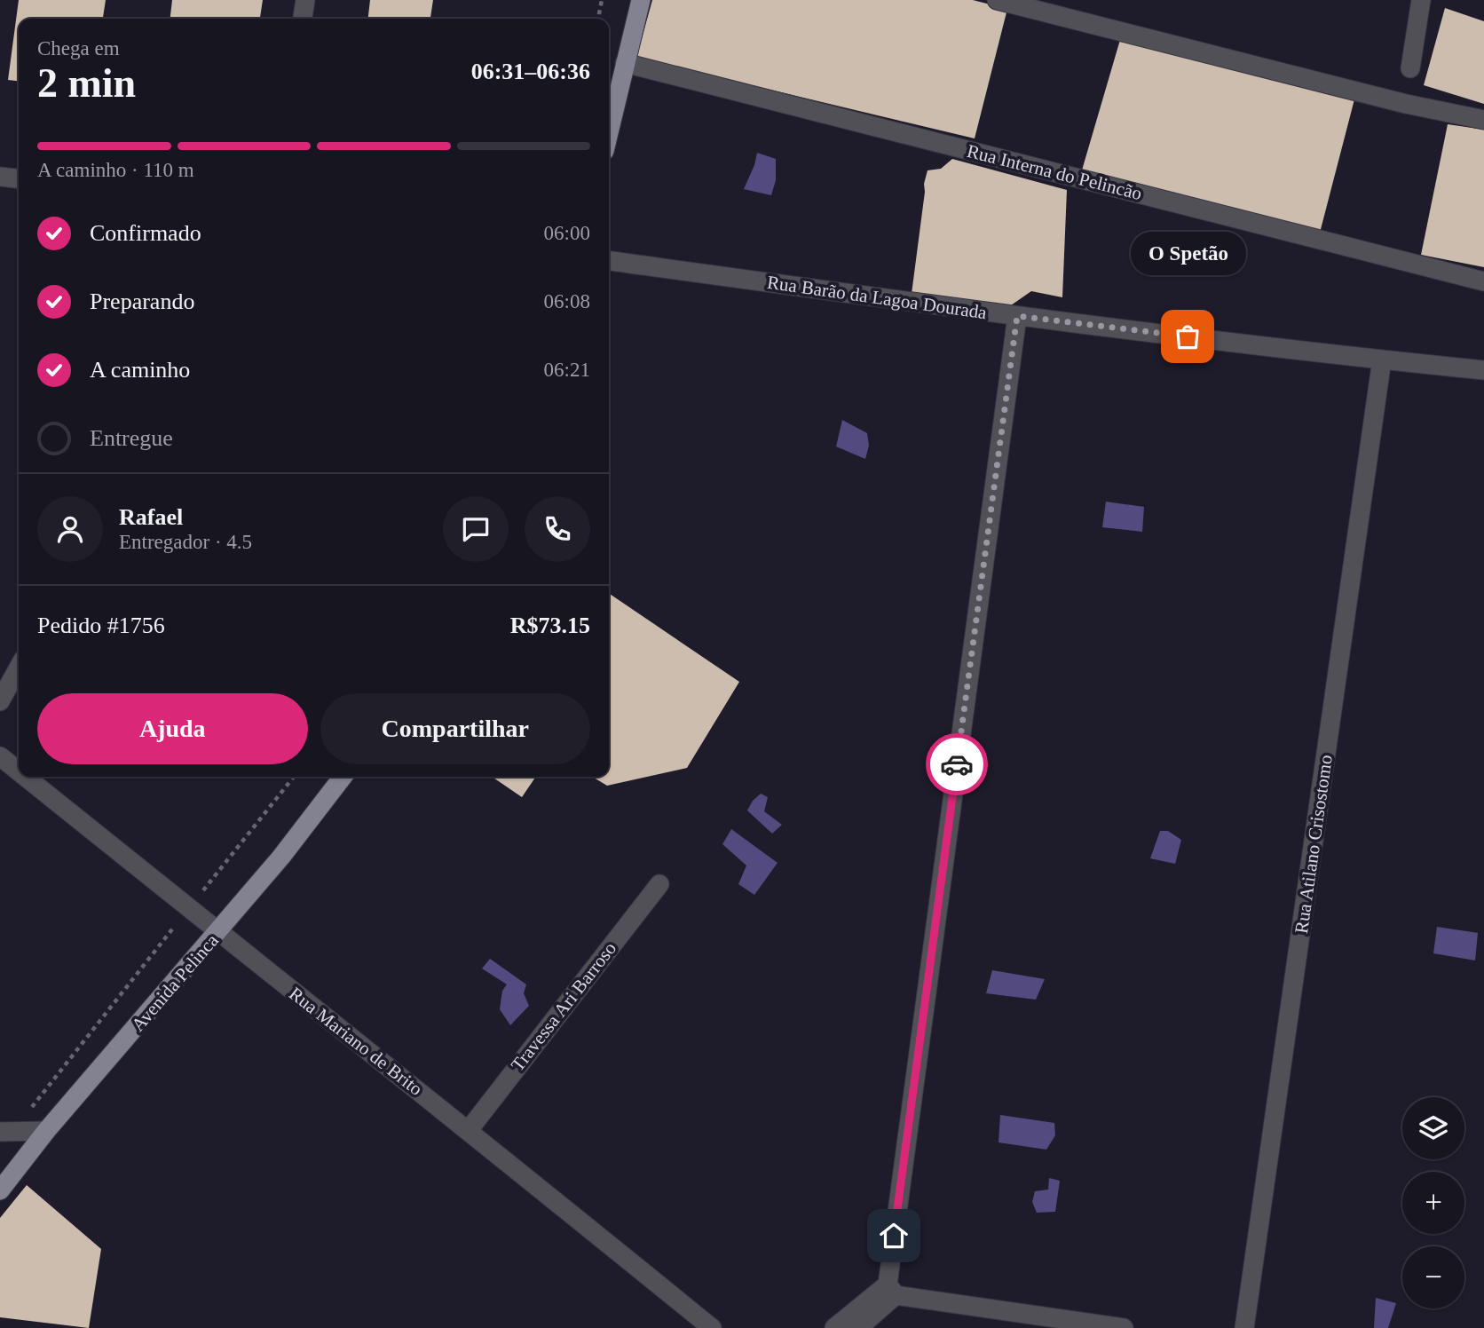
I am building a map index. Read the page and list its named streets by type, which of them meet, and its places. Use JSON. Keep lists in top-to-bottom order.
{
  "streets": {
    "main road": ["Avenida Pelinca"],
    "street": [
      "Rua Interna do Pelincão",
      "Rua Barão da Lagoa Dourada",
      "Rua Atilano Crisostomo",
      "Travessa Ari Barroso",
      "Rua Mariano de Brito"
    ]
  },
  "crossings": [
    ["Rua Barão da Lagoa Dourada", "Rua Atilano Crisostomo"],
    ["Avenida Pelinca", "Rua Mariano de Brito"],
    ["Travessa Ari Barroso", "Rua Mariano de Brito"]
  ],
  "places": ["O Spetão"],
  "page": {
    "heading": ["2 min", "Chega em", "06:31–06:36"],
    "panel": [
      "Rafael",
      "Entregador · 4.5",
      "Pedido #1756",
      "R$73.15"
    ],
    "bar": "A caminho · 110 m",
    "list": [
      ["Confirmado", "06:00"],
      ["Preparando", "06:08"],
      ["A caminho", "06:21"],
      "Entregue"
    ],
    "bubble": "O Spetão",
    "buttons": ["Ajuda", "Compartilhar"],
    "map_buttons": ["+", "−"]
  }
}
